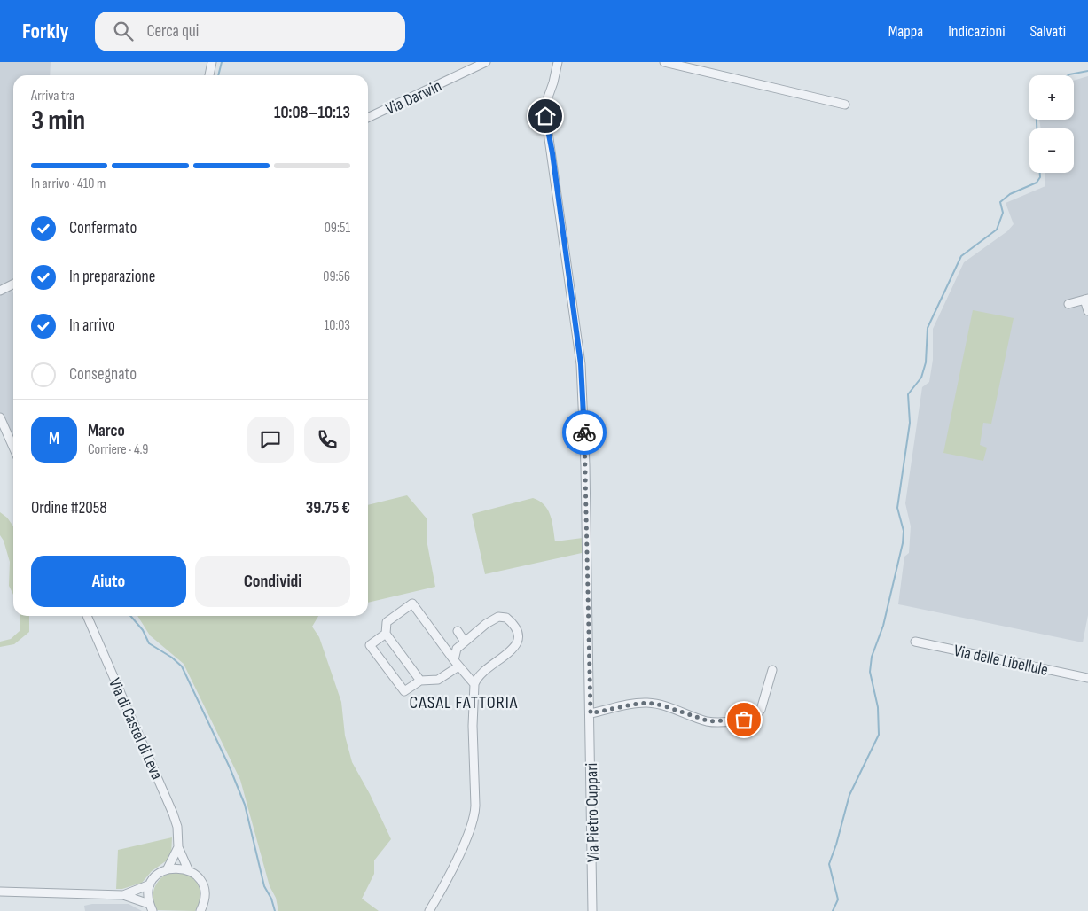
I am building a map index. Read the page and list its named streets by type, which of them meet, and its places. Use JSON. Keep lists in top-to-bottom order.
{
  "streets": {
    "street": [
      "Via Darwin",
      "Via delle Libellule",
      "Via di Castel di Leva",
      "Via Pietro Cuppari"
    ]
  },
  "districts": ["CASAL FATTORIA"],
  "page": {
    "header": "Forkly",
    "search": "Cerca qui",
    "nav": ["Mappa", "Indicazioni", "Salvati"],
    "map_buttons": ["+", "−"],
    "heading": ["3 min", "Arriva tra", "10:08–10:13"],
    "panel": [
      "Marco",
      "Corriere · 4.9",
      "Ordine #2058",
      "39.75 €"
    ],
    "bar": "In arrivo · 410 m",
    "list": [
      ["Confermato", "09:51"],
      ["In preparazione", "09:56"],
      ["In arrivo", "10:03"],
      "Consegnato"
    ],
    "round": "M",
    "buttons": ["Aiuto", "Condividi"]
  }
}
